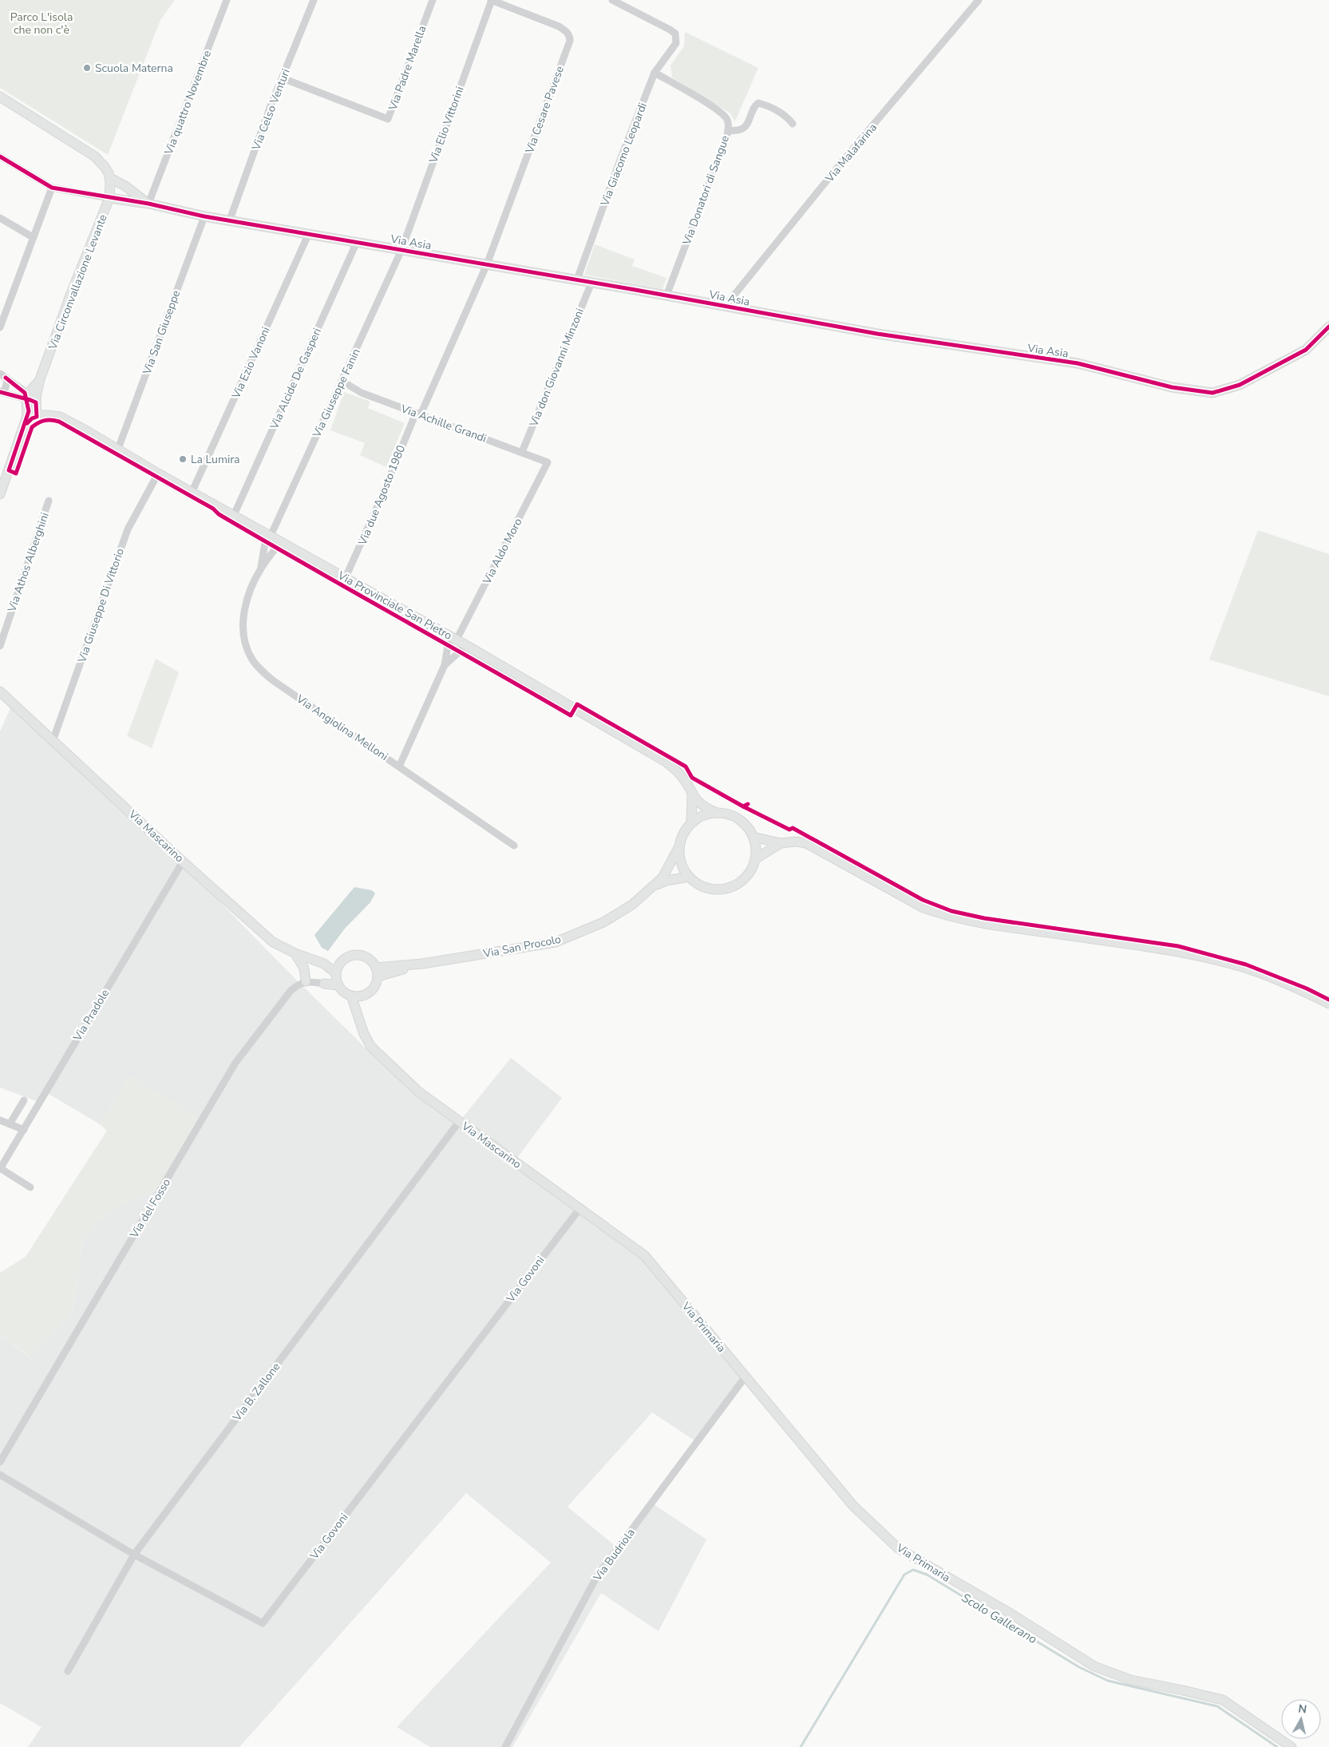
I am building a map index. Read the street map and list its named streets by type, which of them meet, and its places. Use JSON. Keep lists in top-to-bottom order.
{
  "streets": {
    "street": [
      "Via Padre Marella",
      "Via quattro Novembre",
      "Via Celso Venturi",
      "Via Cesare Pavese",
      "Via Elio Vittorini",
      "Via Malafarina",
      "Via Giacomo Leopardi",
      "Via Donatori di Sangue",
      "Via Asia",
      "Via Circonvallazione Levante",
      "Via San Giuseppe",
      "Via Ezio Vanoni",
      "Via don Giovanni Minzoni",
      "Via Alcide De Gasperi",
      "Via Giuseppe Fanin",
      "Via Achille Grandi",
      "Via due Agosto 1980",
      "Via Aldo Moro",
      "Via Athos Alberghini",
      "Via Giuseppe Di Vittorio",
      "Via Provinciale San Pietro",
      "Via Angiolina Melloni",
      "Via Mascarino",
      "Via San Procolo",
      "Via Pradole",
      "Via del Fosso",
      "Via Govoni",
      "Via Primaria",
      "Via B. Zallone",
      "Via Budriola"
    ]
  },
  "crossings": [
    ["Via Padre Marella", "Via Celso Venturi"],
    ["Via quattro Novembre", "Via Asia"],
    ["Via Celso Venturi", "Via Asia"],
    ["Via Cesare Pavese", "Via Elio Vittorini"],
    ["Via Cesare Pavese", "Via Asia"],
    ["Via Cesare Pavese", "Via due Agosto 1980"],
    ["Via Elio Vittorini", "Via Asia"],
    ["Via Elio Vittorini", "Via Giuseppe Fanin"],
    ["Via Malafarina", "Via Asia"],
    ["Via Giacomo Leopardi", "Via Donatori di Sangue"],
    ["Via Giacomo Leopardi", "Via Asia"],
    ["Via Donatori di Sangue", "Via Asia"],
    ["Via Asia", "Via Circonvallazione Levante"],
    ["Via Asia", "Via San Giuseppe"],
    ["Via Asia", "Via Ezio Vanoni"],
    ["Via Asia", "Via don Giovanni Minzoni"],
    ["Via Asia", "Via Alcide De Gasperi"],
    ["Via Asia", "Via Giuseppe Fanin"],
    ["Via Asia", "Via due Agosto 1980"],
    ["Via San Giuseppe", "Via Provinciale San Pietro"],
    ["Via Ezio Vanoni", "Via Provinciale San Pietro"],
    ["Via don Giovanni Minzoni", "Via Achille Grandi"],
    ["Via Alcide De Gasperi", "Via Provinciale San Pietro"],
    ["Via Giuseppe Fanin", "Via Achille Grandi"],
    ["Via Giuseppe Fanin", "Via Provinciale San Pietro"],
    ["Via Giuseppe Fanin", "Via Angiolina Melloni"],
    ["Via Achille Grandi", "Via due Agosto 1980"],
    ["Via Achille Grandi", "Via Aldo Moro"],
    ["Via due Agosto 1980", "Via Provinciale San Pietro"],
    ["Via Aldo Moro", "Via Provinciale San Pietro"],
    ["Via Giuseppe Di Vittorio", "Via Provinciale San Pietro"],
    ["Via Giuseppe Di Vittorio", "Via Mascarino"],
    ["Via Provinciale San Pietro", "Via Angiolina Melloni"],
    ["Via Mascarino", "Via San Procolo"],
    ["Via Mascarino", "Via Pradole"],
    ["Via Mascarino", "Via Govoni"],
    ["Via Mascarino", "Via Primaria"],
    ["Via Mascarino", "Via B. Zallone"],
    ["Via Govoni", "Via B. Zallone"],
    ["Via Primaria", "Via Budriola"]
  ],
  "water": ["Scolo Gallerano"],
  "parks": ["Parco L'isola che non c'è"],
  "places": ["Scuola Materna", "La Lumira"],
  "north": "top"
}
